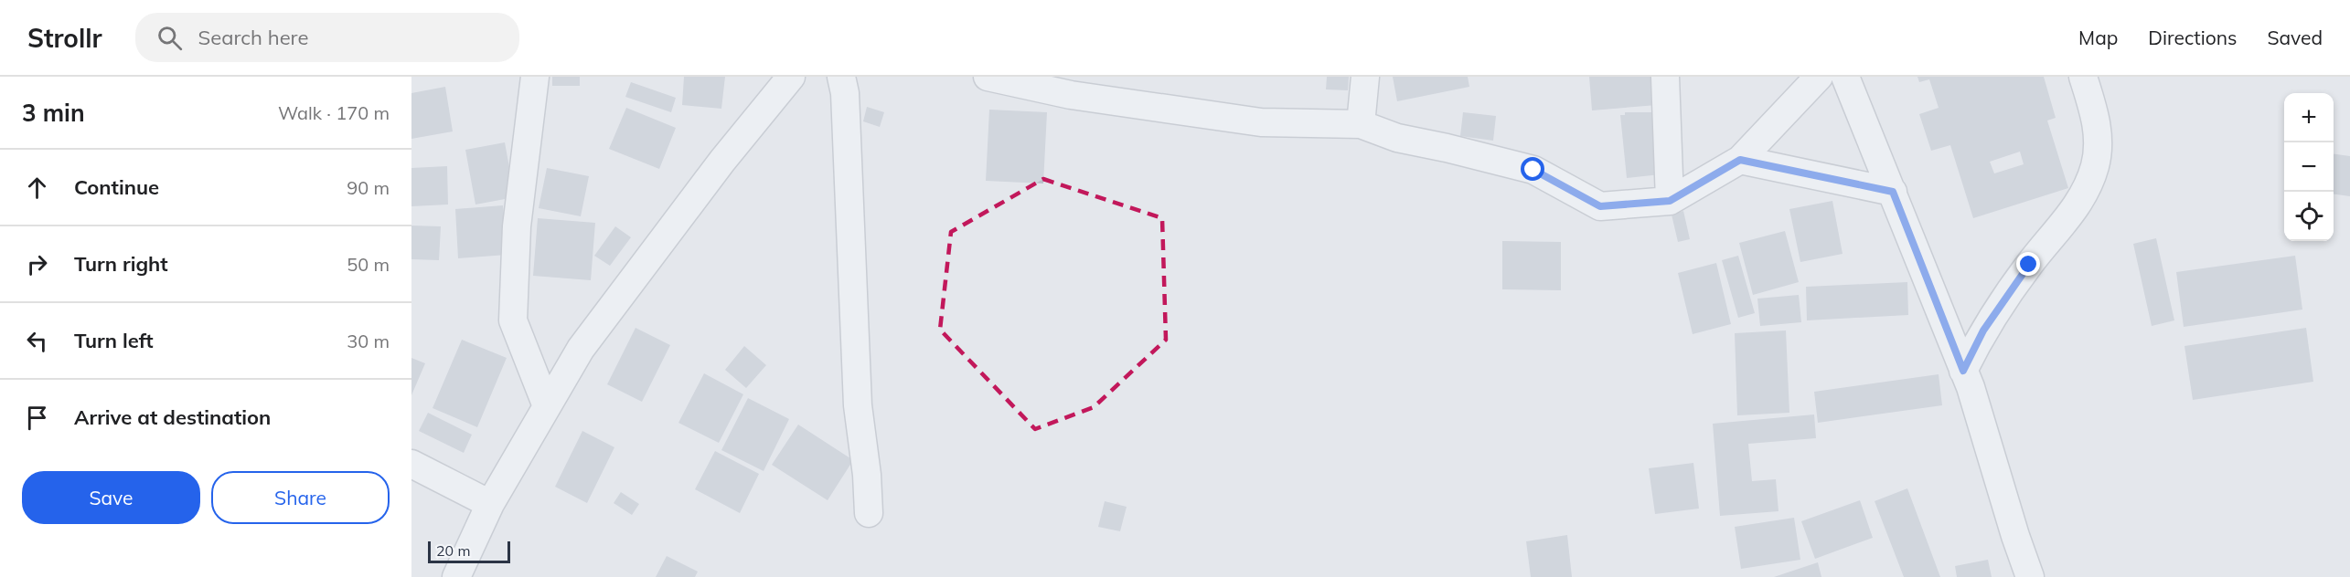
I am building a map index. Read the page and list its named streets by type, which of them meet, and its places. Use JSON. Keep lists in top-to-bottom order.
{
  "scale_bar": "20 m",
  "page": {
    "header": "Strollr",
    "search": "Search here",
    "nav": ["Map", "Directions", "Saved"],
    "heading": ["3 min", "Walk · 170 m"],
    "map_buttons": ["+", "−"],
    "list": [
      ["Continue", "90 m"],
      ["Turn right", "50 m"],
      ["Turn left", "30 m"],
      "Arrive at destination"
    ],
    "buttons": ["Save", "Share"],
    "scale": "20 m"
  }
}
